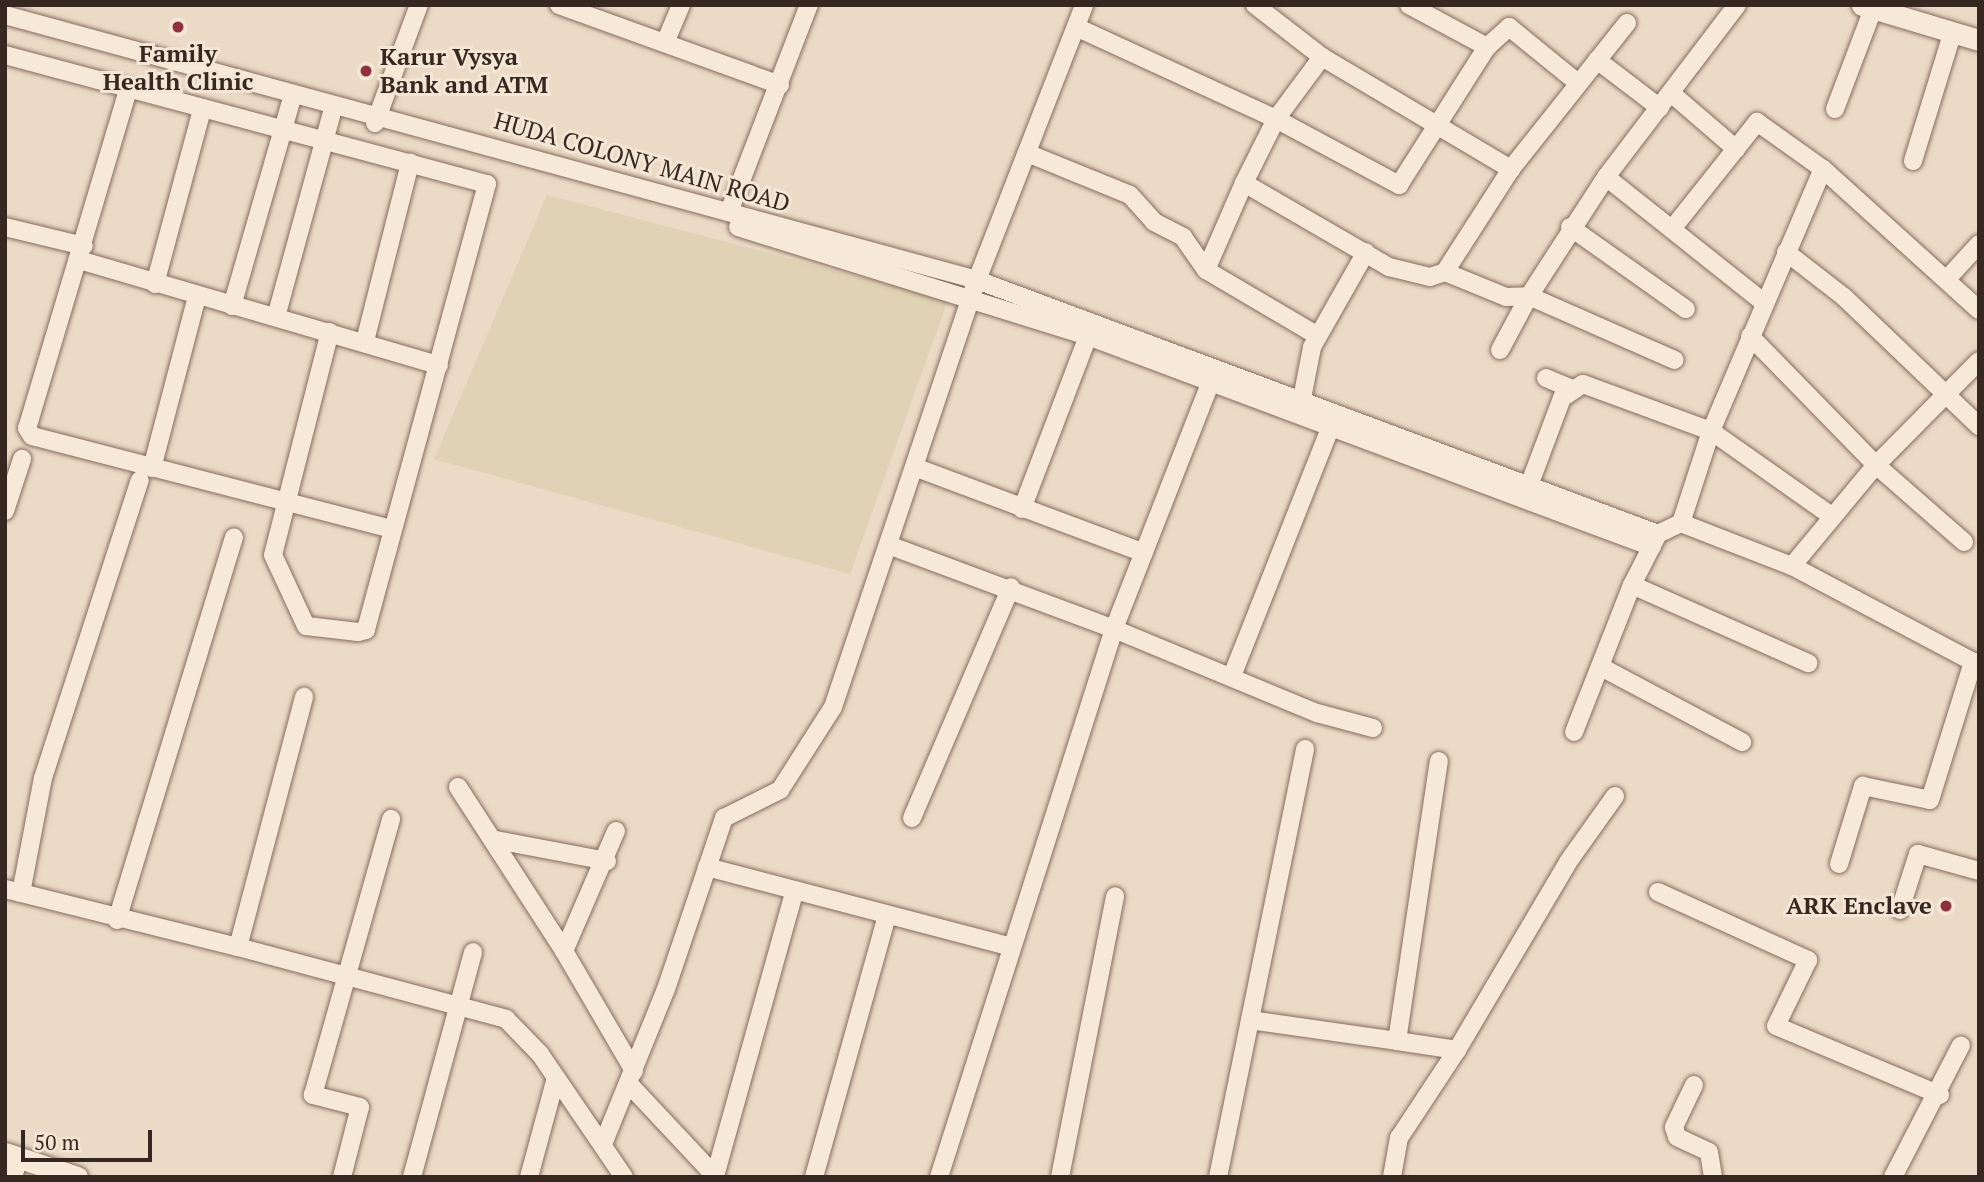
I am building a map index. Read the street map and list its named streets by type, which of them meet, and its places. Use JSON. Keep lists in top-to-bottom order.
{
  "streets": {
    "street": ["HUDA COLONY MAIN ROAD"]
  },
  "places": ["Family Health Clinic", "Karur Vysya Bank and ATM", "ARK Enclave"],
  "scale_bar": "50 m"
}
